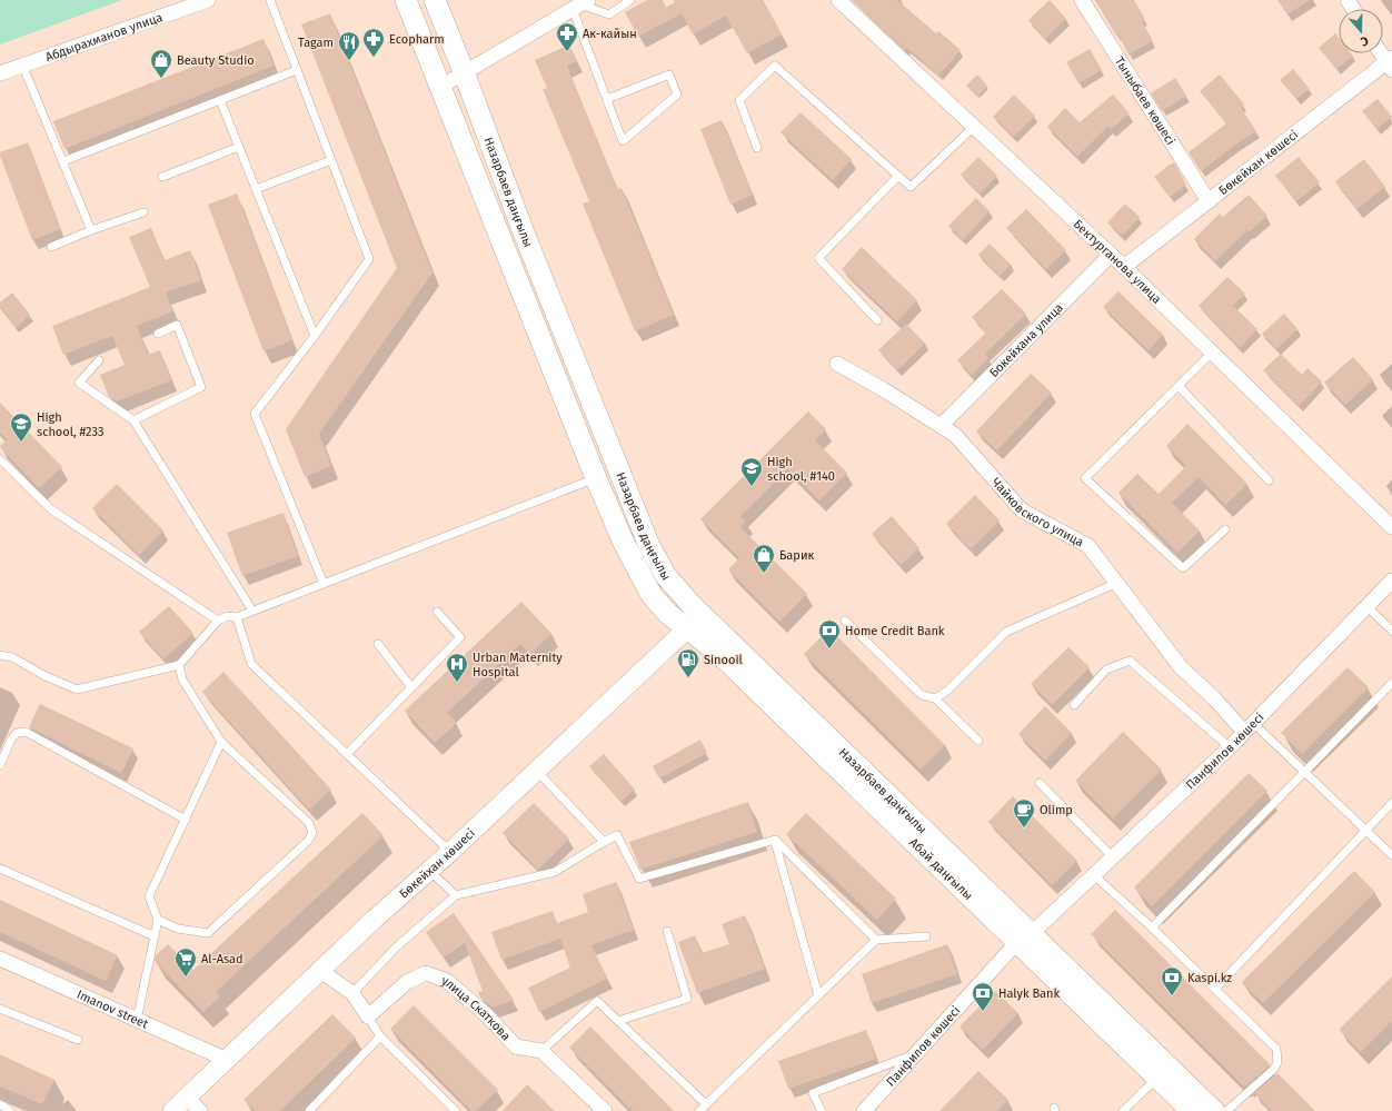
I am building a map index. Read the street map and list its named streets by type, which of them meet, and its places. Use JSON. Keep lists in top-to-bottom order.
{
  "streets": {
    "main road": ["Назарбаев даңғылы"],
    "street": [
      "Абдырахманов улица",
      "Тыныбаев көшесі",
      "Бөкейхан көшесі",
      "Бектурганова улица",
      "Бокейхана улица",
      "Чайковского улица",
      "Панфилов көшесі",
      "Imanov street",
      "улица Скаткова"
    ]
  },
  "crossings": [
    ["Тыныбаев көшесі", "Бөкейхан көшесі"],
    ["Бөкейхан көшесі", "Назарбаев даңғылы"],
    ["Бөкейхан көшесі", "Бектурганова улица"],
    ["Бөкейхан көшесі", "Imanov street"],
    ["Назарбаев даңғылы", "Панфилов көшесі"],
    ["Бектурганова улица", "Бокейхана улица"],
    ["Бокейхана улица", "Чайковского улица"],
    ["Чайковского улица", "Панфилов көшесі"]
  ],
  "places": {
    "pharmacy": ["Ак-кайын", "Ecopharm"],
    "restaurant": ["Tagam"],
    "shop": ["Beauty Studio", "Барик"],
    "school or university": ["High school, #233", "High school, #140"],
    "bank": ["Home Credit Bank", "Kaspi.kz", "Halyk Bank"],
    "fuel station": ["Sinooil"],
    "hospital": ["Urban Maternity Hospital"],
    "cafe": ["Olimp"],
    "supermarket": ["Al-Asad"]
  },
  "north": "bottom"
}
